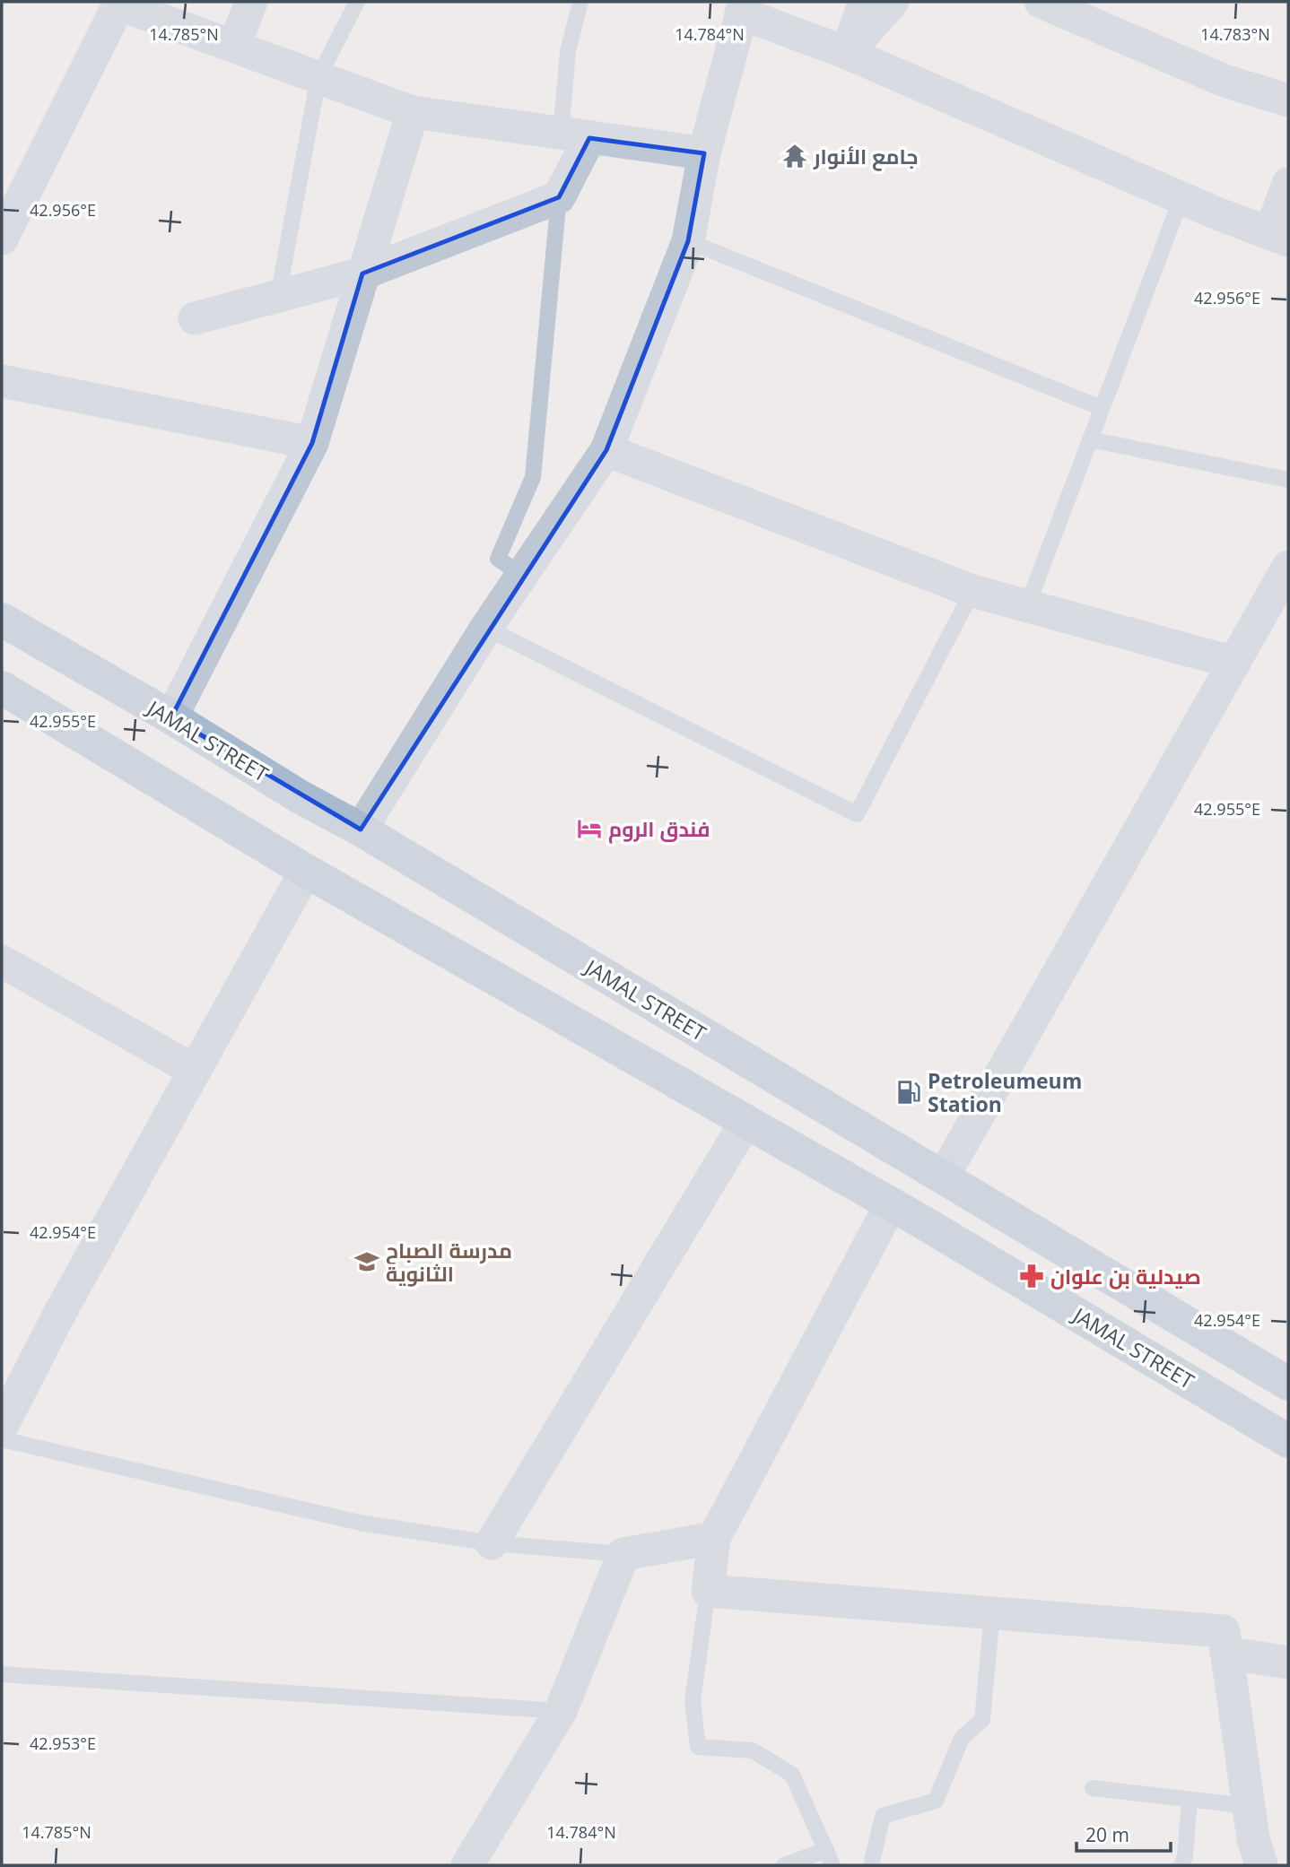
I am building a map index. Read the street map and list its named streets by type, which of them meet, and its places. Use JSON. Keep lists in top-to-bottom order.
{
  "streets": {
    "main road": ["JAMAL STREET"]
  },
  "places": {
    "temple": ["جامع الأنوار"],
    "hotel": ["فندق الروم"],
    "fuel station": ["Petroleumeum Station"],
    "school or university": ["مدرسة الصباح الثانوية"],
    "pharmacy": ["صيدلية بن علوان"]
  },
  "scale_bar": "20 m",
  "coordinates": [
    "14.785°N",
    "14.784°N",
    "14.783°N",
    "42.956°E",
    "42.955°E",
    "42.954°E",
    "42.953°E"
  ]
}
